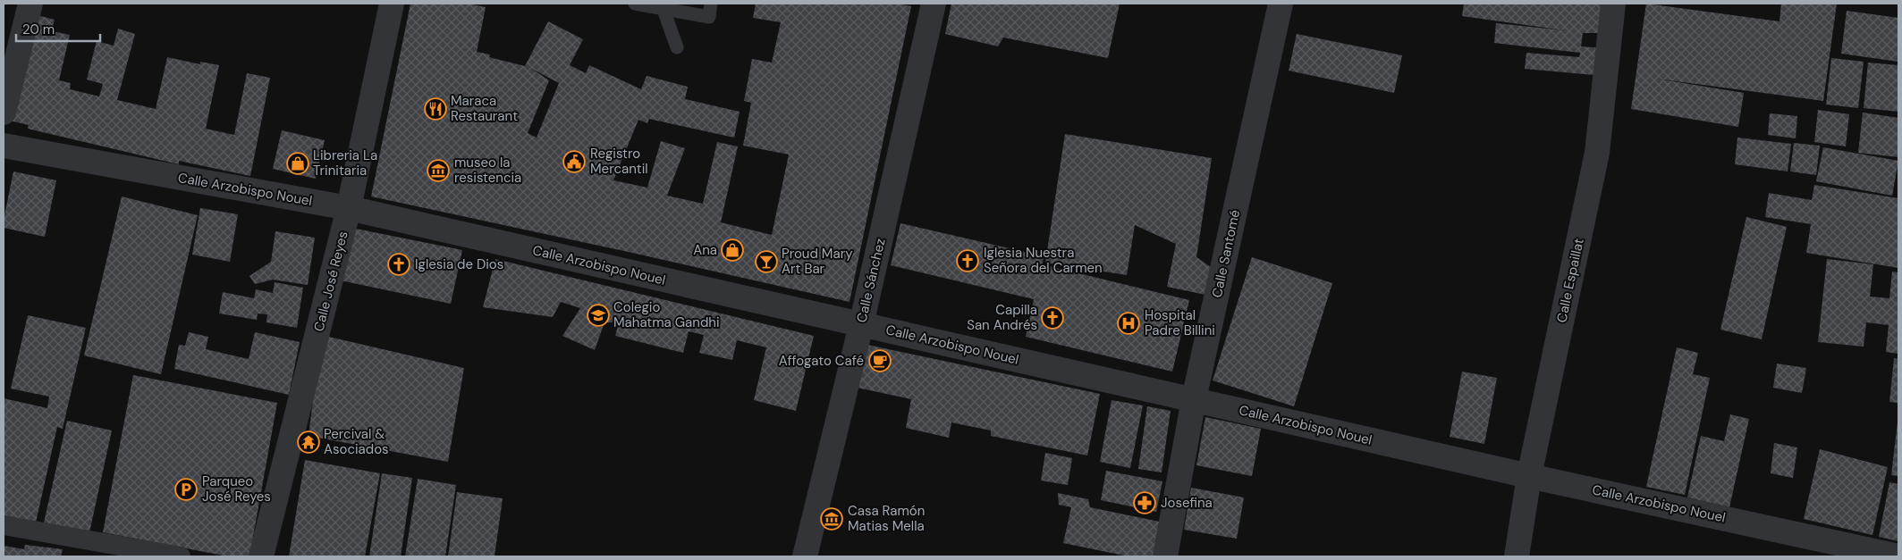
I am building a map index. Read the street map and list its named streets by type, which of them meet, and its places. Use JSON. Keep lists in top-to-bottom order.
{
  "streets": {
    "street": [
      "Calle Arzobispo Nouel",
      "Calle Santomé",
      "Calle Sánchez",
      "Calle Espaillat",
      "Calle José Reyes"
    ]
  },
  "crossings": [
    ["Calle Arzobispo Nouel", "Calle Santomé"],
    ["Calle Arzobispo Nouel", "Calle Sánchez"],
    ["Calle Arzobispo Nouel", "Calle Espaillat"],
    ["Calle Arzobispo Nouel", "Calle José Reyes"]
  ],
  "places": {
    "restaurant": ["Maraca Restaurant"],
    "public building": ["Registro Mercantil"],
    "shop": ["Libreria La Trinitaria", "Ana"],
    "museum": ["museo la resistencia", "Casa Ramón Matias Mella"],
    "church": ["Iglesia Nuestra Señora del Carmen", "Iglesia de Dios", "Capilla San Andrés"],
    "bar": ["Proud Mary Art Bar"],
    "school or university": ["Colegio Mahatma Gandhi"],
    "hospital": ["Hospital Padre Billini"],
    "cafe": ["Affogato Café"],
    "temple": ["Percival & Asociados"],
    "parking": ["Parqueo José Reyes"],
    "pharmacy": ["Josefina"]
  },
  "scale_bar": "20 m"
}
